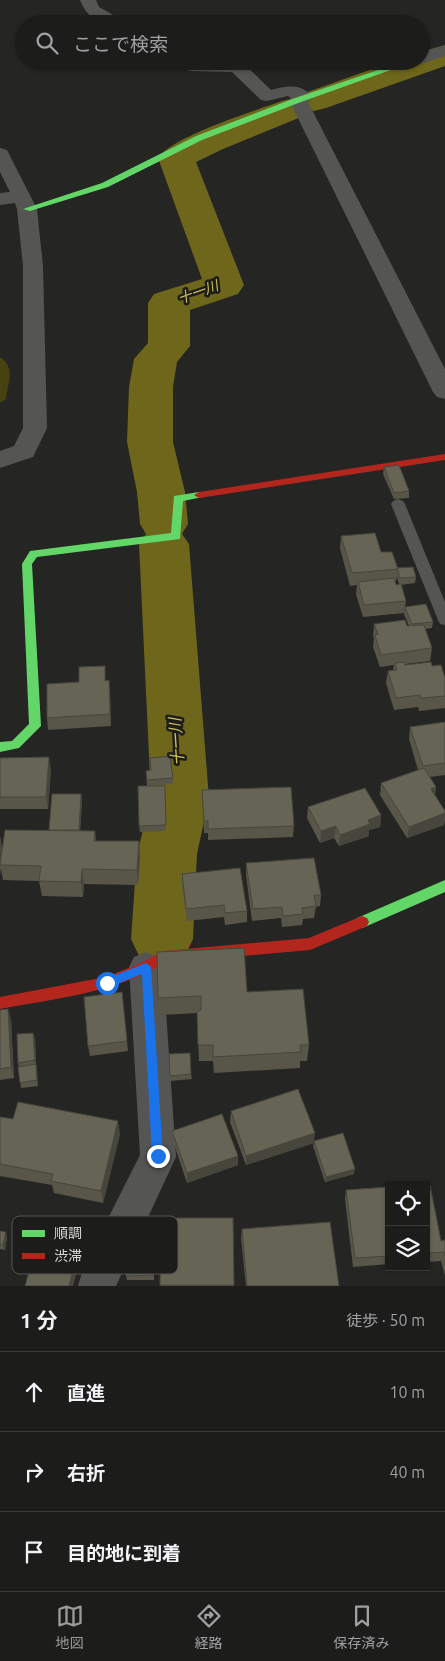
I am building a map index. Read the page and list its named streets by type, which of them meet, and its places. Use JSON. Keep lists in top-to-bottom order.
{
  "water": ["十一川"],
  "legend": ["順調", "渋滞"],
  "page": {
    "search": "ここで検索",
    "heading": ["1 分", "徒歩 · 50 m"],
    "list": [
      ["直進", "10 m"],
      ["右折", "40 m"],
      "目的地に到着"
    ],
    "nav": ["地図", "経路", "保存済み"]
  }
}
